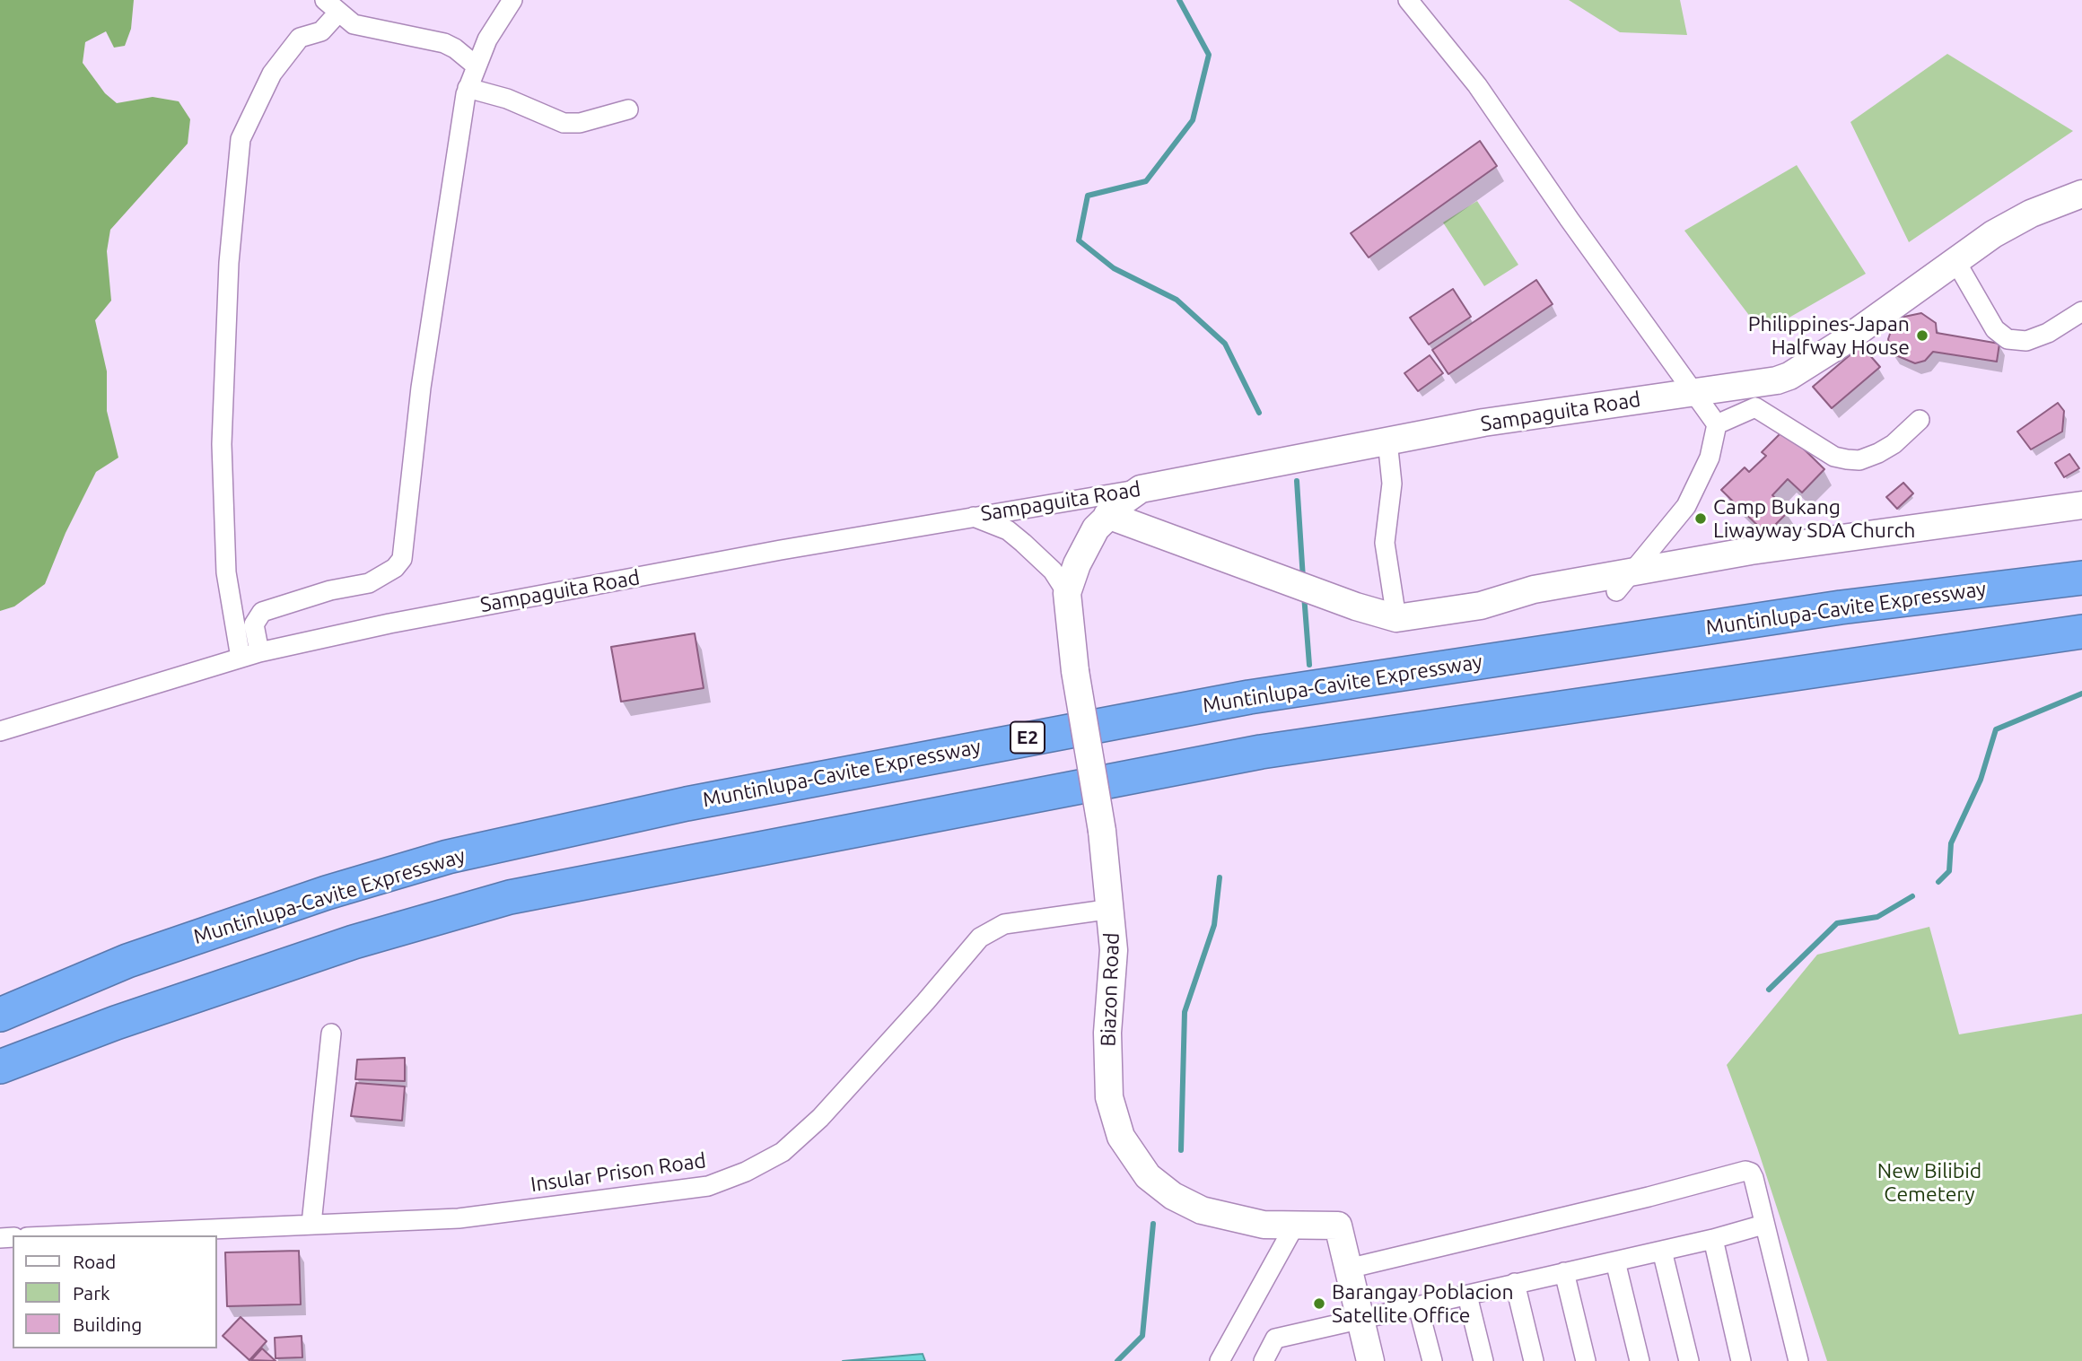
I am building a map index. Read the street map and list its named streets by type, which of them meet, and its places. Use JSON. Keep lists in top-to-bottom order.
{
  "streets": {
    "highway": ["Muntinlupa-Cavite Expressway", "E2"],
    "street": ["Sampaguita Road", "Biazon Road", "Insular Prison Road"]
  },
  "crossings": [
    ["Sampaguita Road", "Biazon Road"],
    ["Biazon Road", "Insular Prison Road"]
  ],
  "parks": ["New Bilibid Cemetery"],
  "places": ["Philippines-Japan Halfway House", "Camp Bukang Liwayway SDA Church", "Barangay Poblacion Satellite Office"],
  "legend": ["Road", "Park", "Building"]
}
